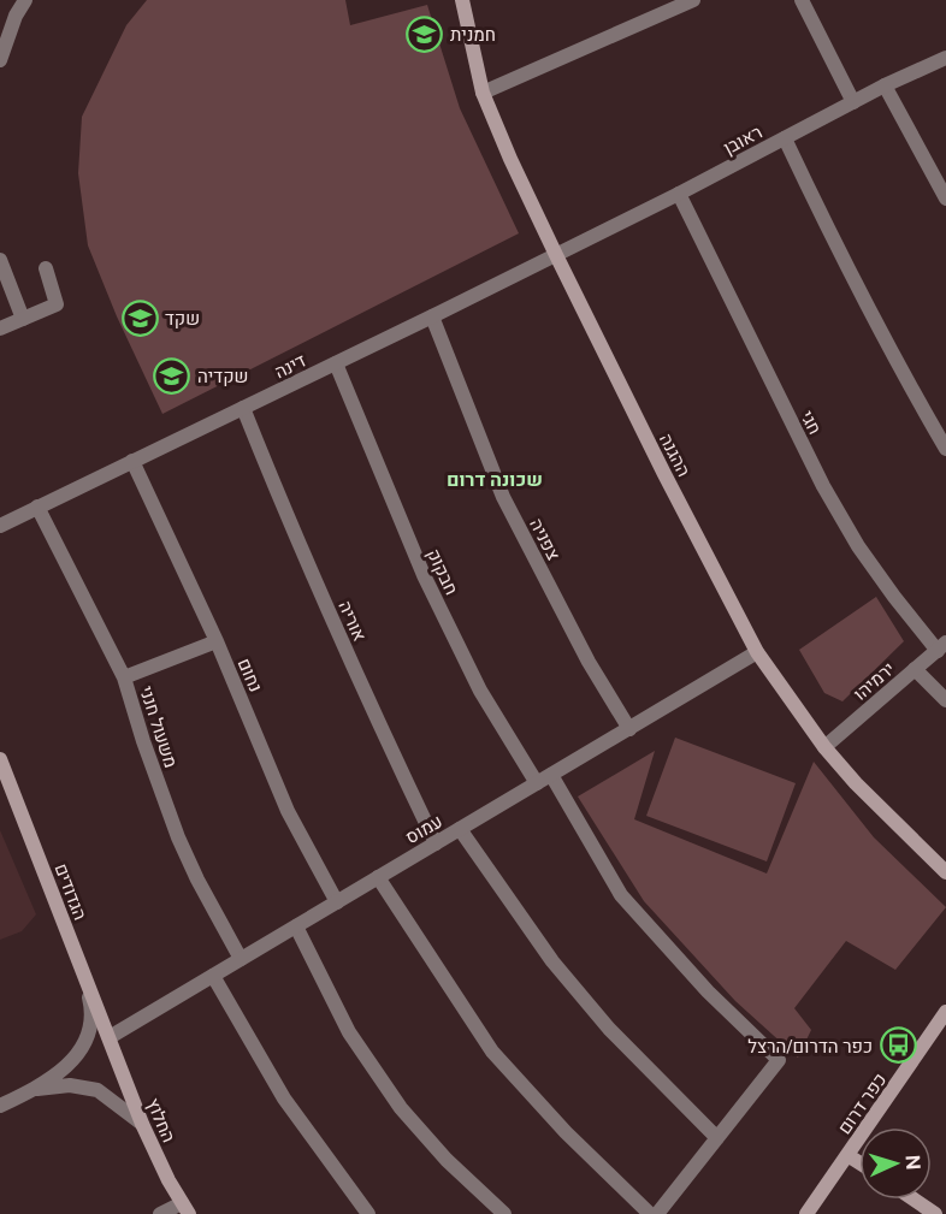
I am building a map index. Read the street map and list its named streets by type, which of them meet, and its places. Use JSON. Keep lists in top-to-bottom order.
{
  "streets": {
    "street": [
      "ראובן",
      "דינה",
      "חגי",
      "ההגנה",
      "צפניה",
      "חבקוק",
      "אוריה",
      "נחום",
      "ירמיהו",
      "משעול חנני",
      "עמוס",
      "הגדודים",
      "כפר דרום",
      "החלוץ"
    ]
  },
  "crossings": [
    ["ראובן", "דינה"],
    ["ראובן", "חגי"],
    ["ראובן", "ההגנה"],
    ["דינה", "ההגנה"],
    ["דינה", "צפניה"],
    ["דינה", "חבקוק"],
    ["דינה", "אוריה"],
    ["דינה", "נחום"],
    ["דינה", "משעול חנני"],
    ["חגי", "ירמיהו"],
    ["ההגנה", "ירמיהו"],
    ["ההגנה", "עמוס"],
    ["צפניה", "עמוס"],
    ["חבקוק", "עמוס"],
    ["אוריה", "עמוס"],
    ["נחום", "עמוס"],
    ["משעול חנני", "עמוס"],
    ["עמוס", "הגדודים"],
    ["עמוס", "החלוץ"],
    ["הגדודים", "החלוץ"]
  ],
  "districts": ["שכונה דרום"],
  "places": {
    "school or university": ["חמנית", "שקד", "שקדיה"],
    "bus stop": ["כפר הדרום/הרצל"]
  },
  "north": "right"
}
